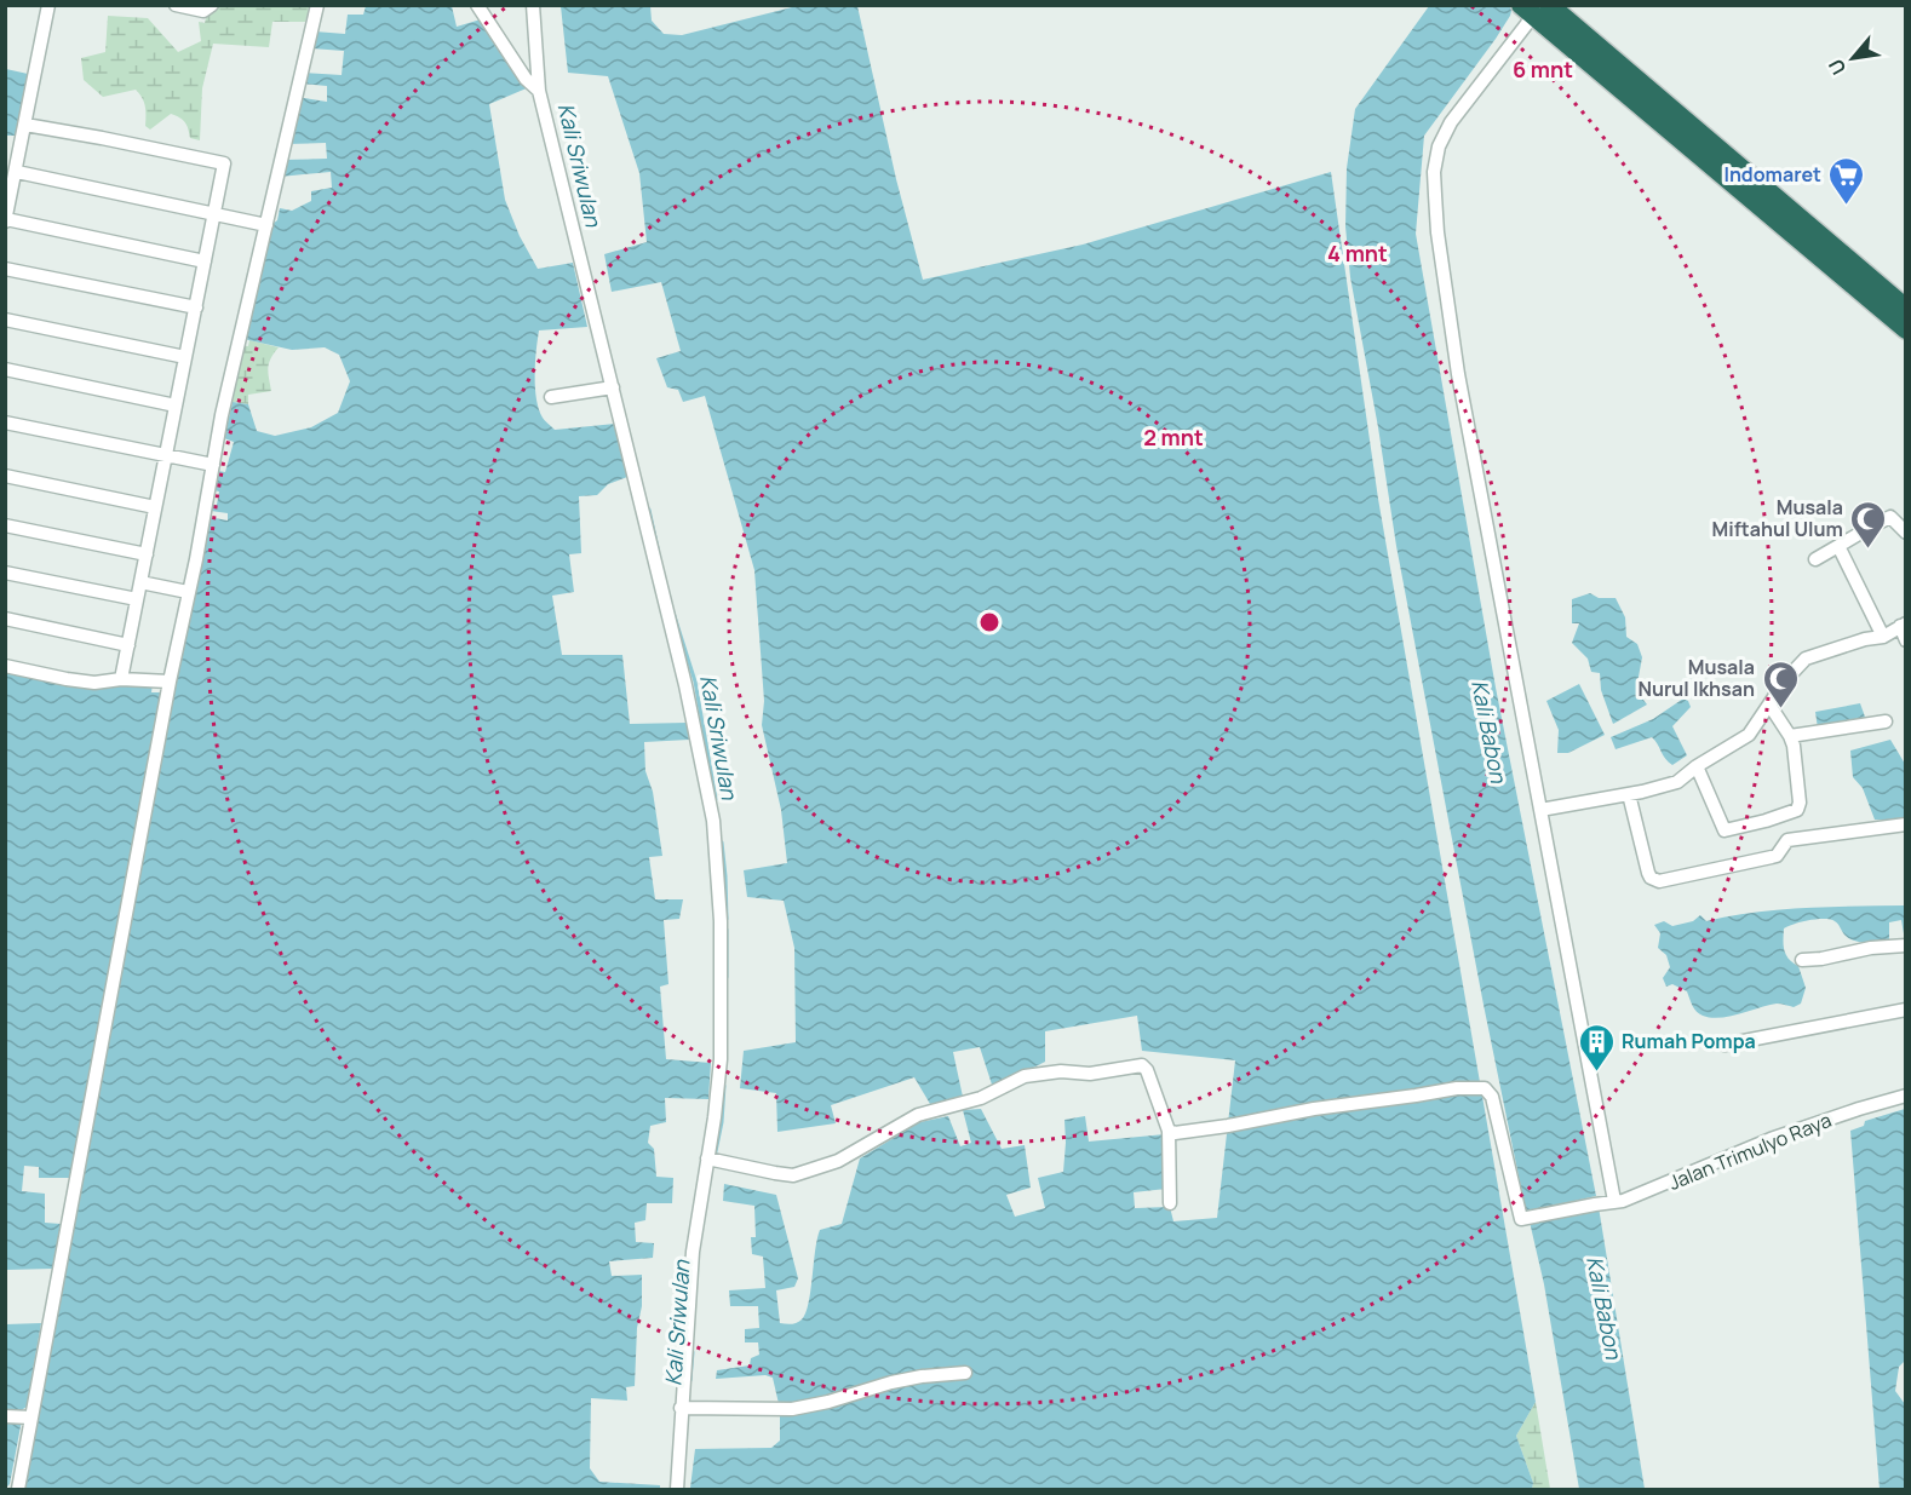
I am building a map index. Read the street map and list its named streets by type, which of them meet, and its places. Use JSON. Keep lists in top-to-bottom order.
{
  "streets": {
    "street": ["Jalan Trimulyo Raya"]
  },
  "water": ["Kali Sriwulan", "Kali Babon"],
  "places": {
    "supermarket": ["Indomaret"],
    "mosque": ["Musala Miftahul Ulum", "Musala Nurul Ikhsan"],
    "building": ["Rumah Pompa"]
  },
  "north": "bottom left",
  "rings": ["6 mnt", "4 mnt", "2 mnt"]
}
